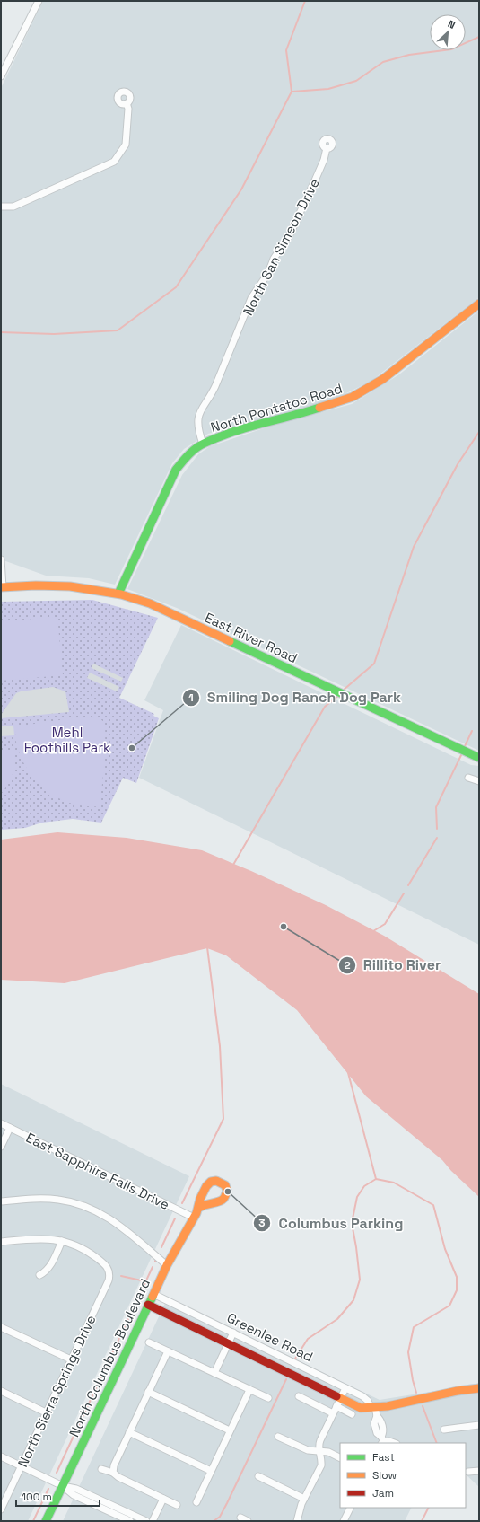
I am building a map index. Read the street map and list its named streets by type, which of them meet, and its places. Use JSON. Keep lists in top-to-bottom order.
{
  "streets": {
    "street": [
      "North San Simeon Drive",
      "North Pontatoc Road",
      "East River Road",
      "East Sapphire Falls Drive",
      "Greenlee Road",
      "North Columbus Boulevard",
      "North Sierra Springs Drive"
    ]
  },
  "crossings": [
    ["North San Simeon Drive", "North Pontatoc Road"],
    ["North Pontatoc Road", "East River Road"],
    ["East Sapphire Falls Drive", "North Columbus Boulevard"],
    ["Greenlee Road", "North Columbus Boulevard"]
  ],
  "parks": ["Mehl Foothills Park"],
  "places": ["Smiling Dog Ranch Dog Park", "Rillito River", "Columbus Parking"],
  "legend": ["Fast", "Slow", "Jam"],
  "scale_bar": "100 m",
  "north": "top right"
}
